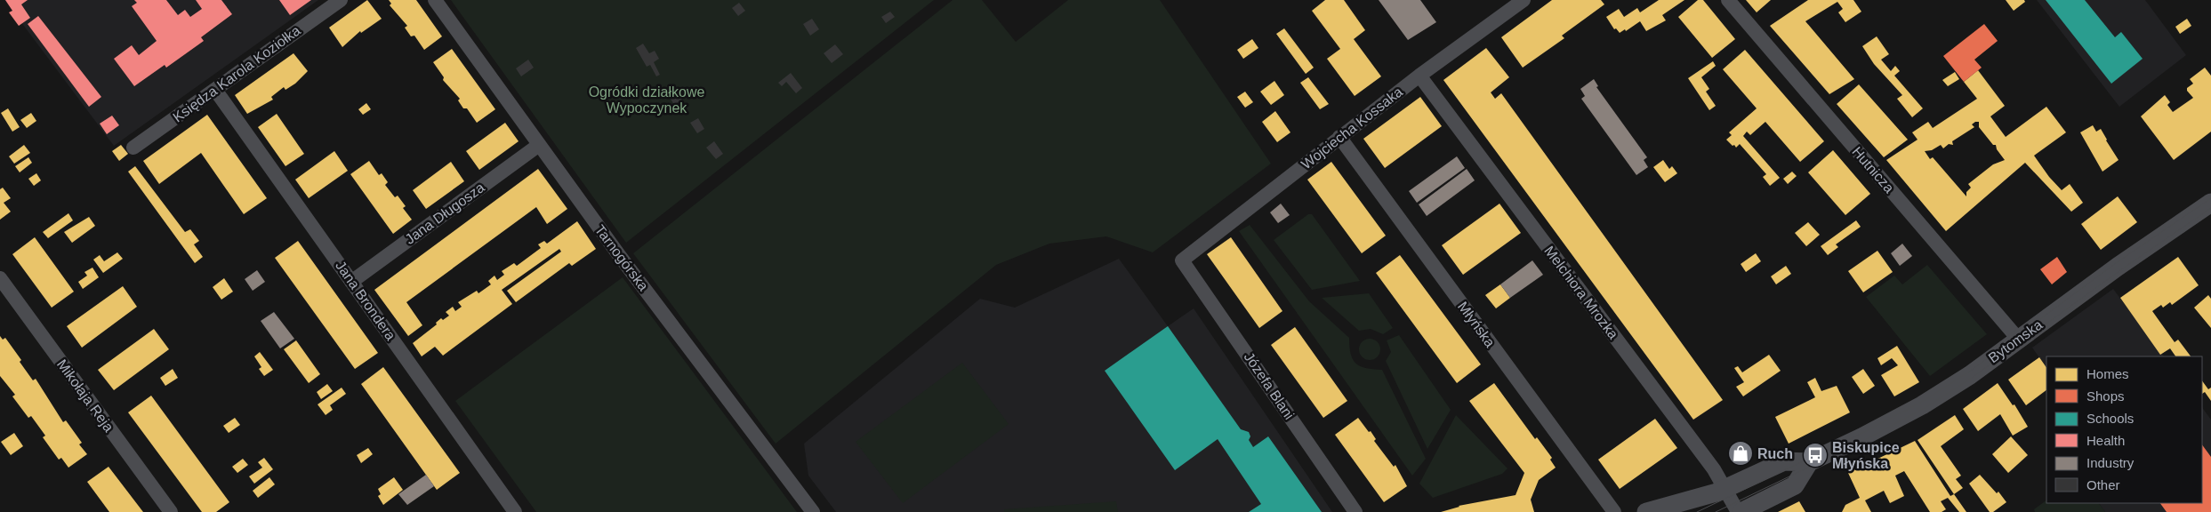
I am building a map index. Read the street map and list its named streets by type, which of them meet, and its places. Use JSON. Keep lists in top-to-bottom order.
{
  "streets": {
    "street": [
      "Księdza Karola Koziołka",
      "Wojciecha Kossaka",
      "Hutnicza",
      "Jana Długosza",
      "Tarnogórska",
      "Melchiora Mrozka",
      "Jana Brondera",
      "Młyńska",
      "Bytomska",
      "Józefa Blani",
      "Mikołaja Reja"
    ]
  },
  "crossings": [
    ["Księdza Karola Koziołka", "Jana Brondera"],
    ["Wojciecha Kossaka", "Melchiora Mrozka"],
    ["Wojciecha Kossaka", "Młyńska"],
    ["Wojciecha Kossaka", "Józefa Blani"],
    ["Hutnicza", "Bytomska"],
    ["Jana Długosza", "Tarnogórska"],
    ["Jana Długosza", "Jana Brondera"],
    ["Melchiora Mrozka", "Bytomska"]
  ],
  "parks": ["Ogródki działkowe Wypoczynek"],
  "places": {
    "shop": ["Ruch"],
    "bus stop": ["Biskupice Młyńska"]
  },
  "legend": [
    "Homes",
    "Shops",
    "Schools",
    "Health",
    "Industry",
    "Other"
  ]
}
